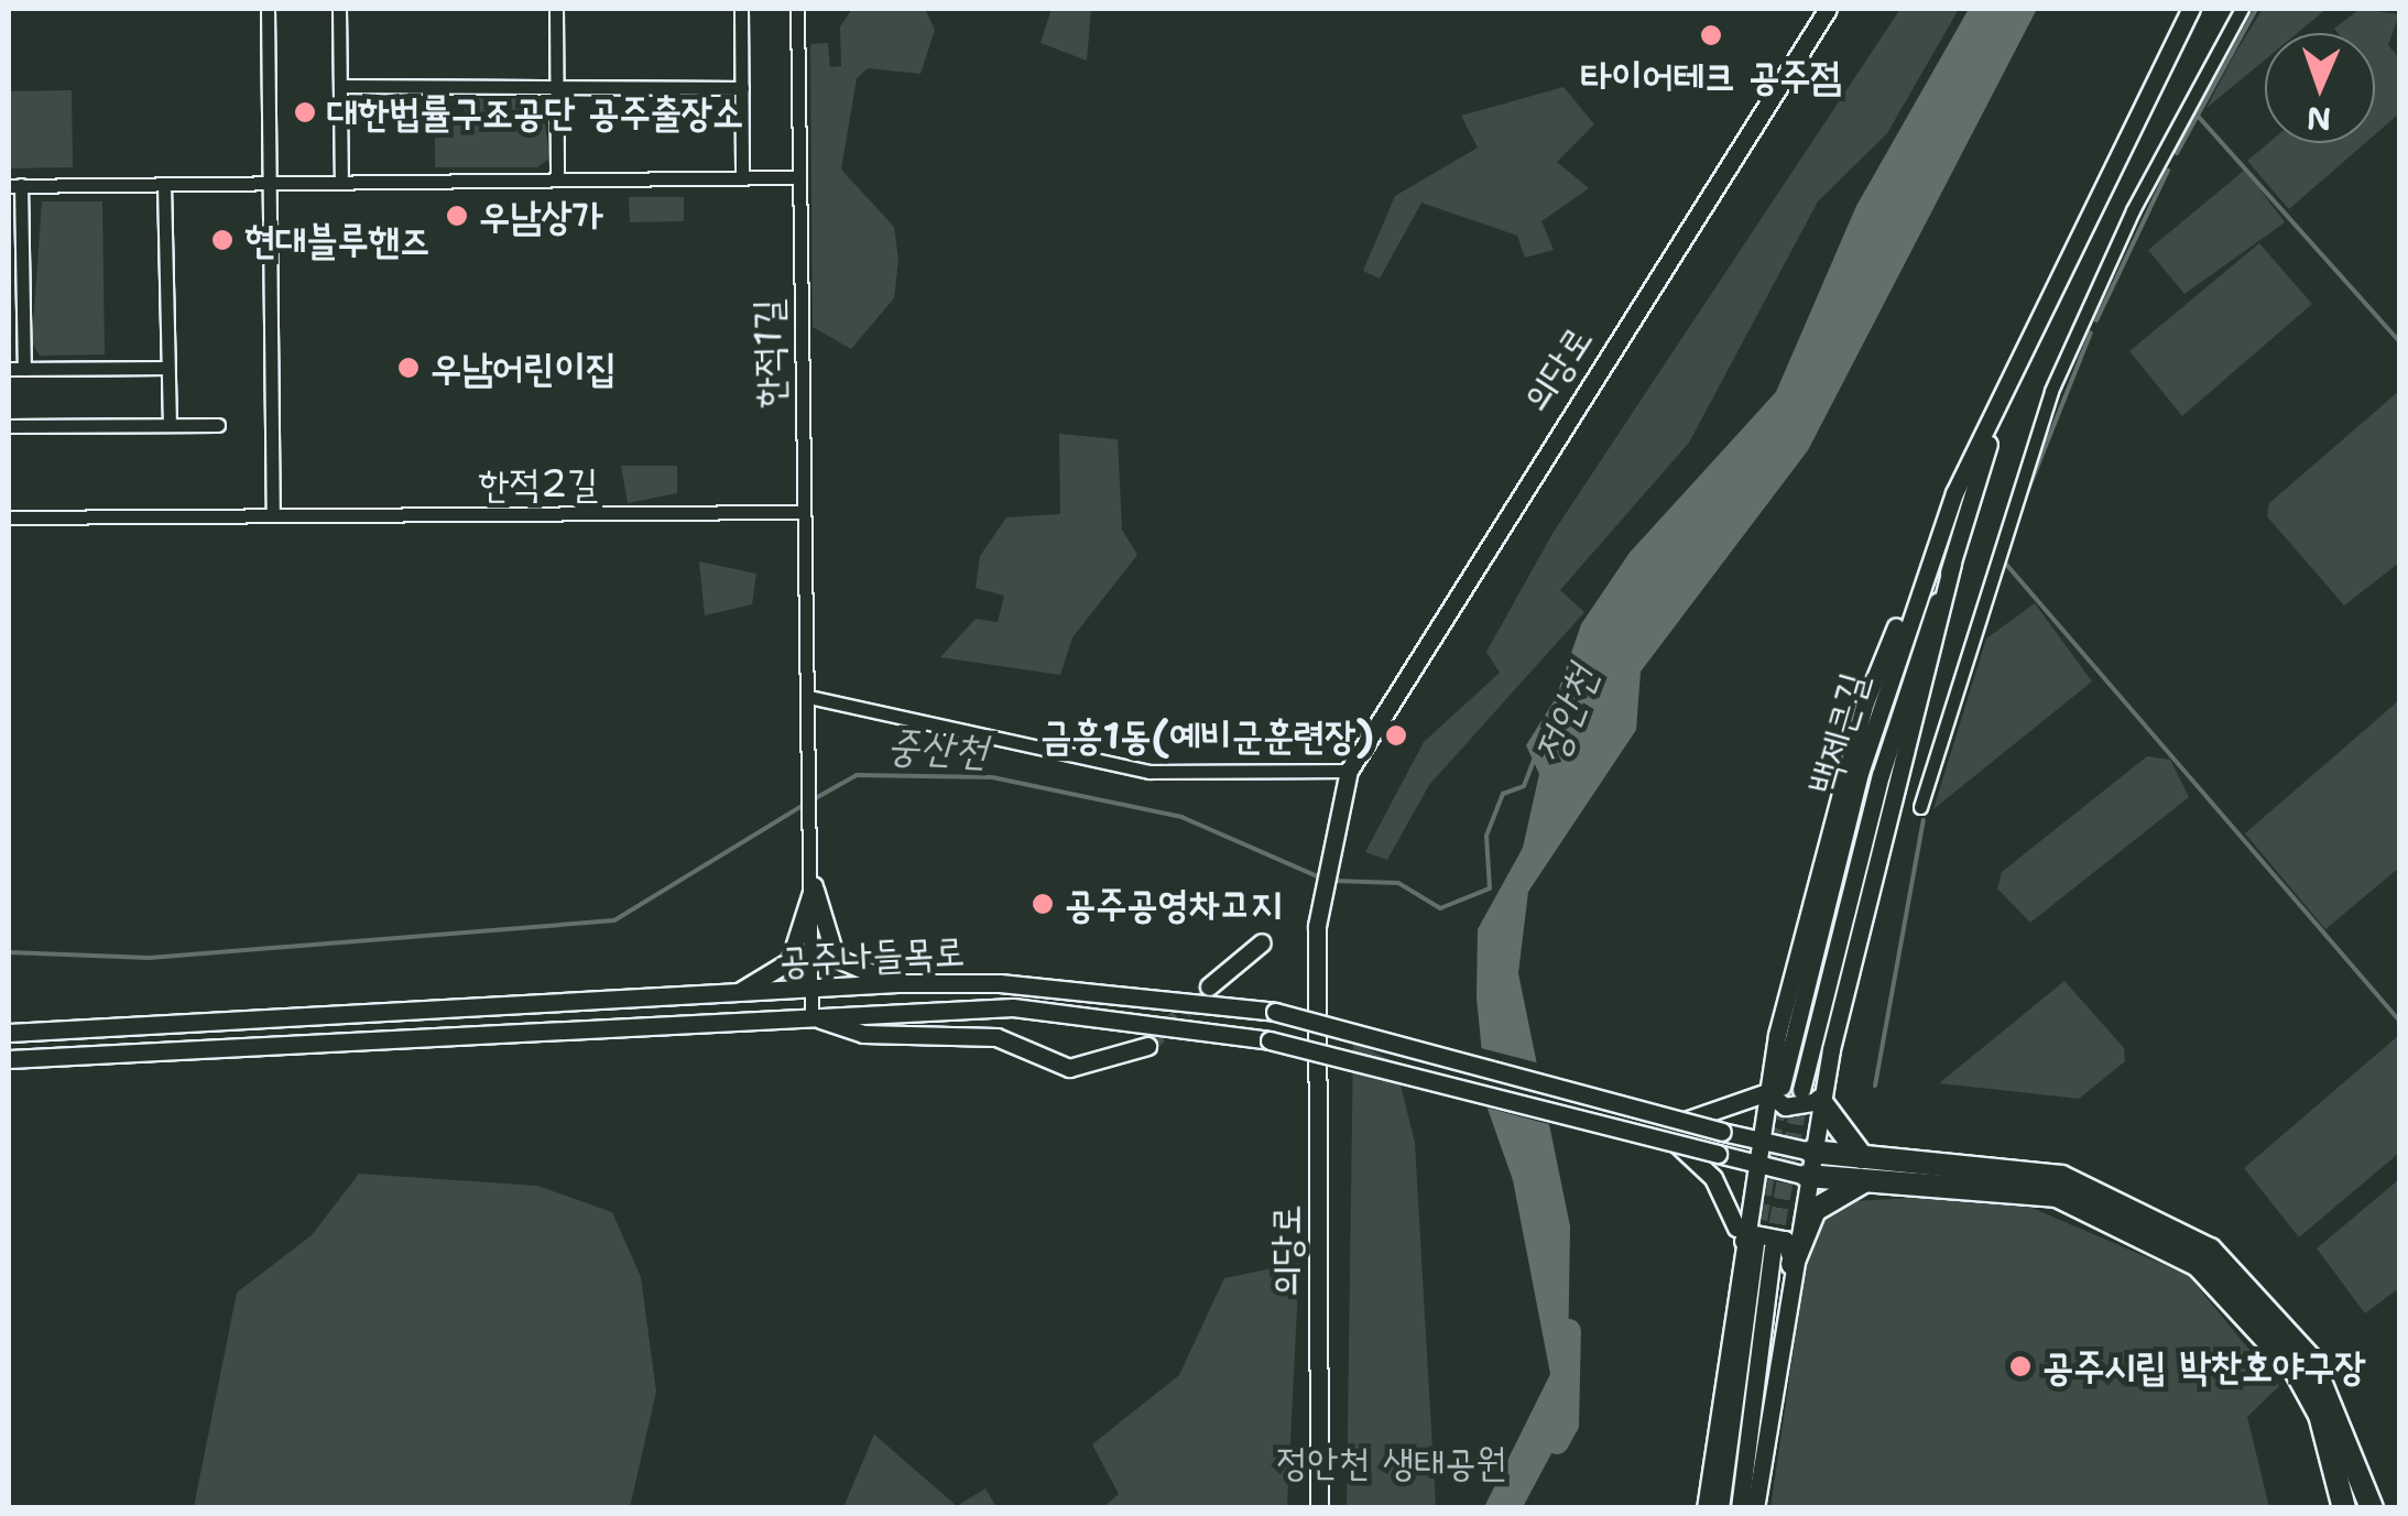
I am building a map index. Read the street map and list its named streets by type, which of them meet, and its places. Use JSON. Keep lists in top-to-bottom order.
{
  "streets": {
    "main road": ["의당로", "백제큰길", "공주나들목로"],
    "street": ["한적1길", "한적2길"]
  },
  "crossings": [
    ["한적1길", "한적2길"],
    ["한적1길", "공주나들목로"],
    ["백제큰길", "공주나들목로"]
  ],
  "water": ["정안천", "중산천"],
  "parks": ["정안천 생태공원"],
  "places": [
    "타이어테크 공주점",
    "대한법률구조공단 공주출장소",
    "우남상가",
    "현대블루핸즈",
    "우남어린이집",
    "금흥1동(예비군훈련장)",
    "공주공영차고지",
    "공주시립 박찬호야구장"
  ],
  "north": "bottom"
}
